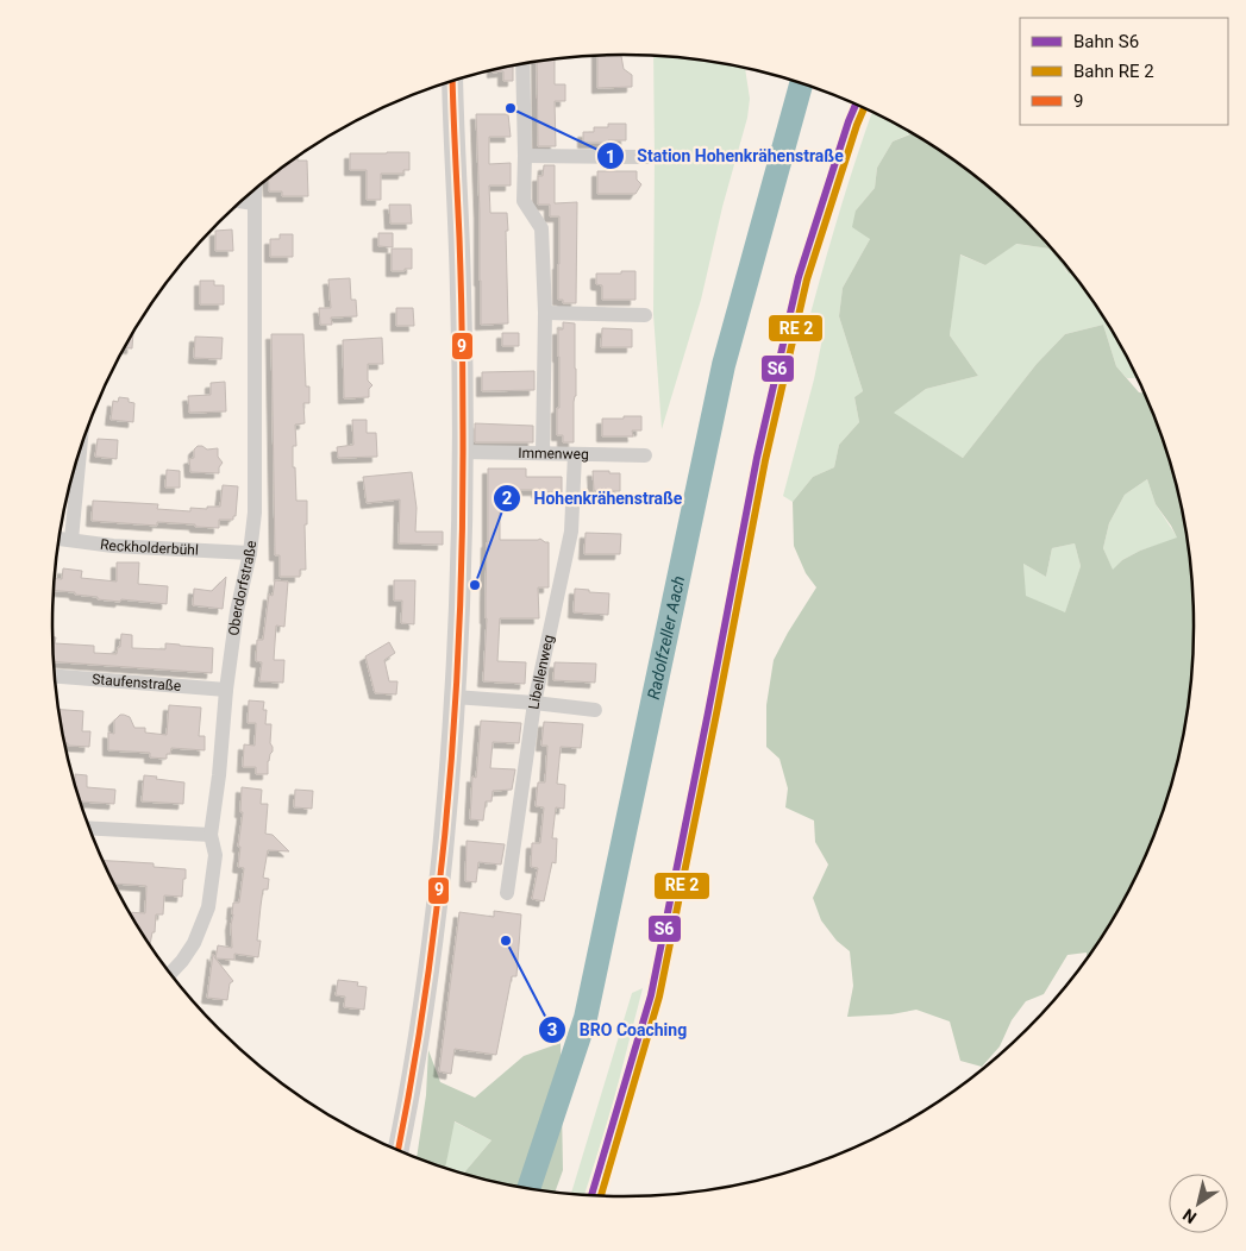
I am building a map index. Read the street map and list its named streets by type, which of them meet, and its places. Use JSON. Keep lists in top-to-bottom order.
{
  "streets": {
    "street": [
      "Immenweg",
      "Reckholderbühl",
      "Oberdorfstraße",
      "Libellenweg",
      "Staufenstraße"
    ]
  },
  "crossings": [
    ["Immenweg", "Libellenweg"],
    ["Reckholderbühl", "Oberdorfstraße"],
    ["Oberdorfstraße", "Staufenstraße"]
  ],
  "water": ["Radolfzeller Aach"],
  "places": ["Station Hohenkrähenstraße", "Hohenkrähenstraße", "BRO Coaching"],
  "lines": ["transit line 9", "rail line S6"],
  "legend": ["Bahn S6", "Bahn RE 2", "9"],
  "north": "bottom left"
}
